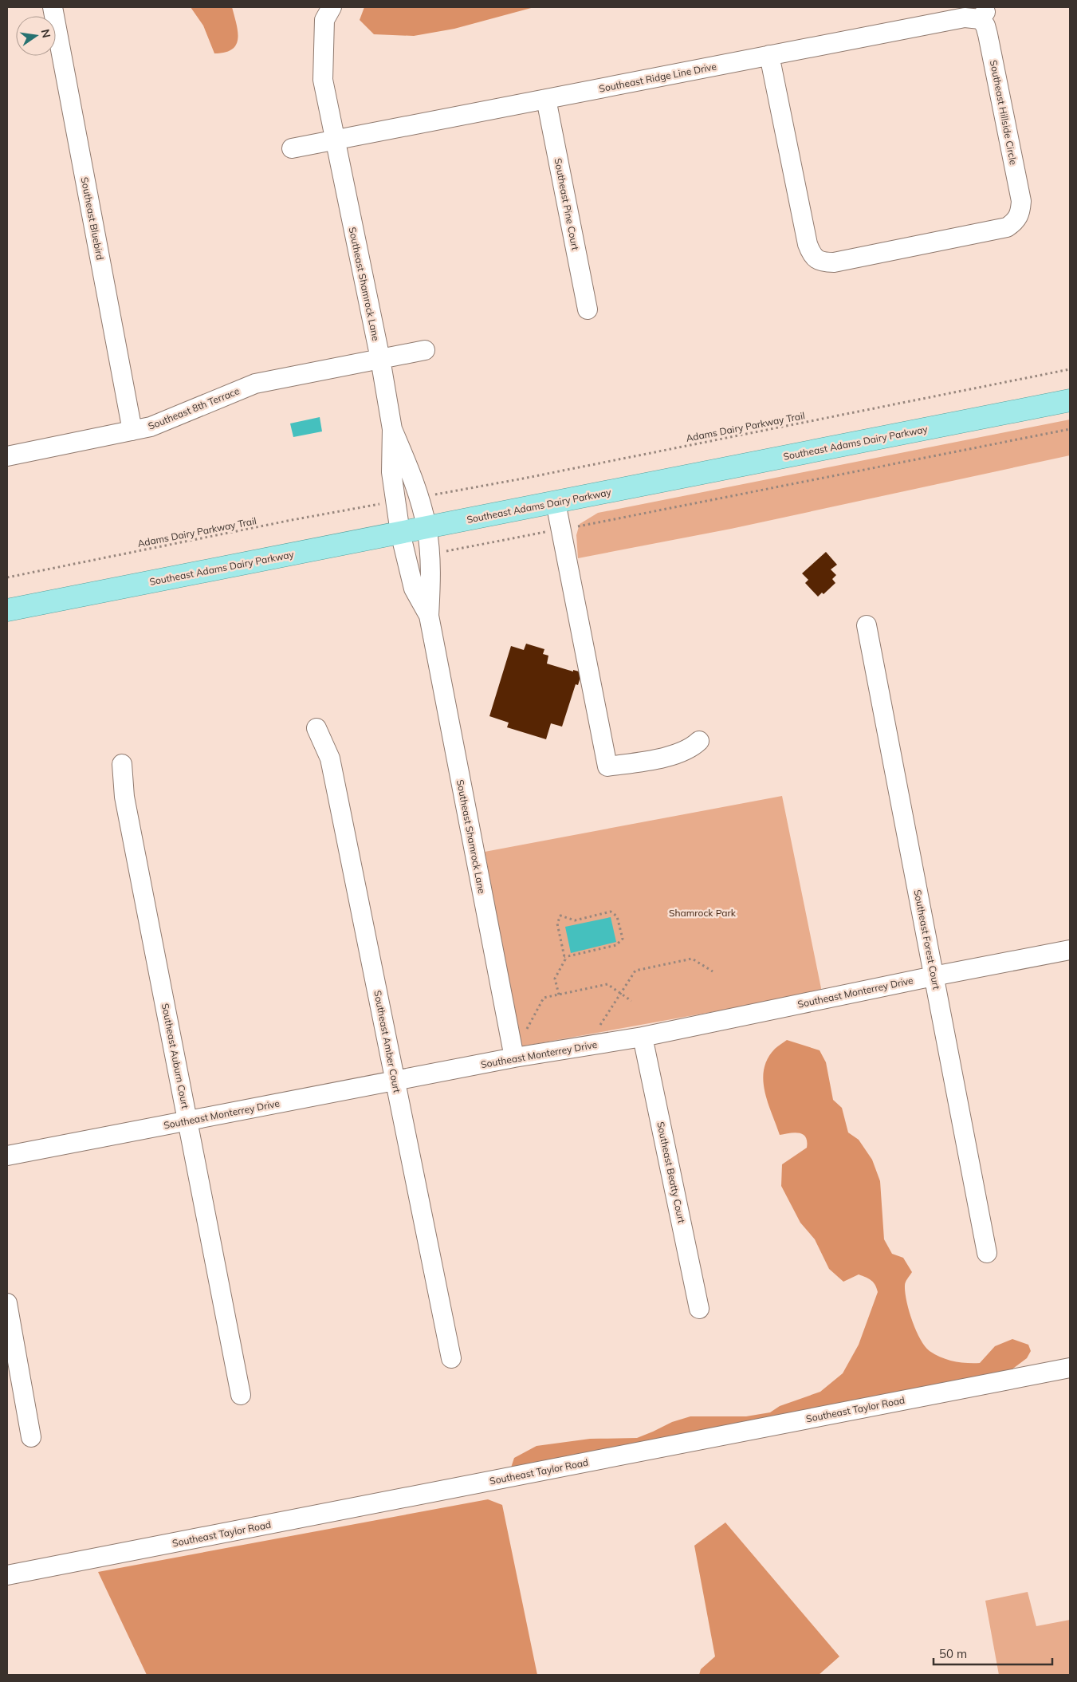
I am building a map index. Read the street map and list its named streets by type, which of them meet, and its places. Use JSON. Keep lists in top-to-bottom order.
{
  "streets": {
    "main road": ["Southeast Adams Dairy Parkway"],
    "street": [
      "Southeast Ridge Line Drive",
      "Southeast Hillside Circle",
      "Southeast Pine Court",
      "Southeast Bluebird",
      "Southeast Shamrock Lane",
      "Southeast 8th Terrace",
      "Southeast Forest Court",
      "Southeast Monterrey Drive",
      "Southeast Amber Court",
      "Southeast Auburn Court",
      "Southeast Beatty Court",
      "Southeast Taylor Road"
    ],
    "path": ["Adams Dairy Parkway Trail"]
  },
  "crossings": [
    ["Southeast Ridge Line Drive", "Southeast Hillside Circle"],
    ["Southeast Ridge Line Drive", "Southeast Pine Court"],
    ["Southeast Ridge Line Drive", "Southeast Shamrock Lane"],
    ["Southeast Bluebird", "Southeast 8th Terrace"],
    ["Southeast Shamrock Lane", "Southeast 8th Terrace"],
    ["Southeast Shamrock Lane", "Southeast Adams Dairy Parkway"],
    ["Southeast Shamrock Lane", "Southeast Monterrey Drive"],
    ["Southeast Forest Court", "Southeast Monterrey Drive"],
    ["Southeast Monterrey Drive", "Southeast Amber Court"],
    ["Southeast Monterrey Drive", "Southeast Auburn Court"],
    ["Southeast Monterrey Drive", "Southeast Beatty Court"]
  ],
  "parks": ["Shamrock Park"],
  "scale_bar": "50 m",
  "north": "right"
}
